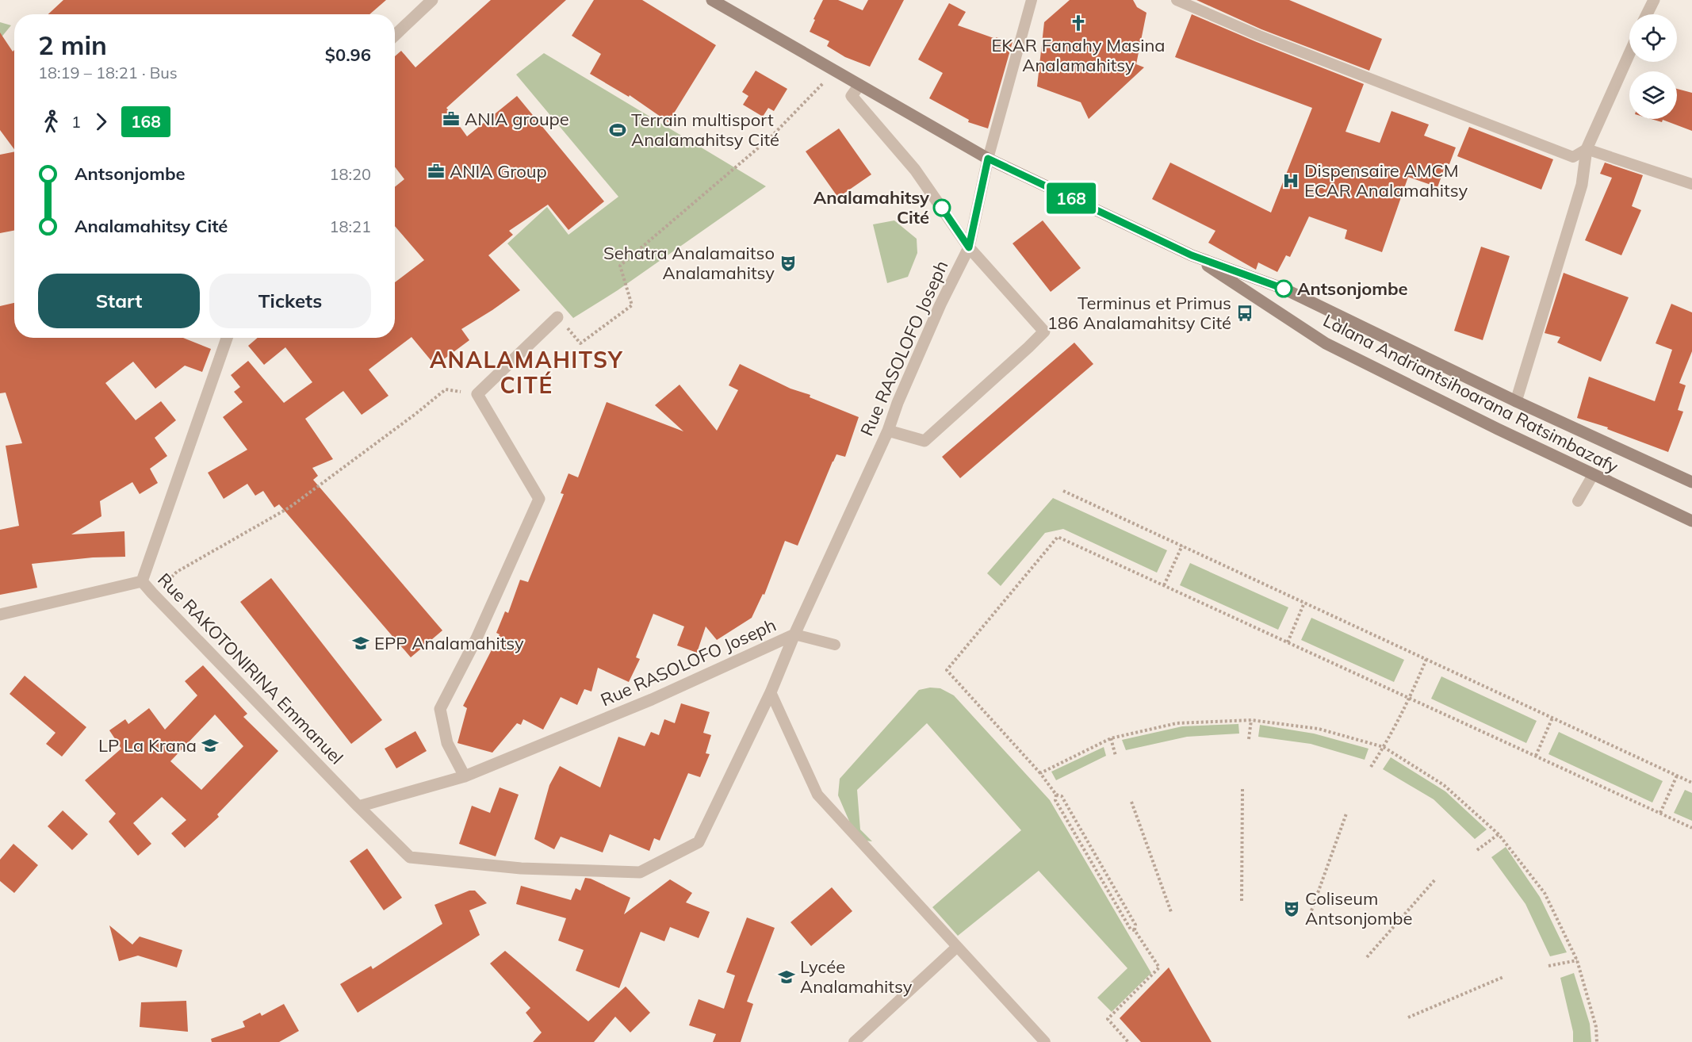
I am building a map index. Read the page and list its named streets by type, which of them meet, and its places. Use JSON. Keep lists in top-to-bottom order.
{
  "streets": {
    "main road": ["Làlana Andriantsihoarana Ratsimbazafy"],
    "street": ["Rue RASOLOFO Joseph", "Rue RAKOTONIRINA Emmanuel"]
  },
  "crossings": [
    ["Rue RASOLOFO Joseph", "Làlana Andriantsihoarana Ratsimbazafy"],
    ["Rue RASOLOFO Joseph", "Rue RAKOTONIRINA Emmanuel"]
  ],
  "districts": ["ANALAMAHITSY CITÉ"],
  "places": {
    "church": ["EKAR Fanahy Masina Analamahitsy"],
    "office": ["ANIA groupe", "ANIA Group"],
    "sports": ["Terrain multisport Analamahitsy Cité"],
    "hospital": ["Dispensaire AMCM ECAR Analamahitsy"],
    "other": ["Analamahitsy Cité", "Antsonjombe"],
    "theatre": ["Sehatra Analamaitso Analamahitsy", "Coliseum Antsonjombe"],
    "bus stop": ["Terminus et Primus 186 Analamahitsy Cité"],
    "school or university": ["EPP Analamahitsy", "LP La Krana", "Lycée Analamahitsy"]
  },
  "lines": ["bus line 168"],
  "page": {
    "on_map": "168",
    "heading": ["2 min", "18:19 – 18:21 · Bus", "$0.96"],
    "legs": ["1", "168"],
    "list": [
      {
        "name": "Antsonjombe",
        "value": "18:20"
      },
      {
        "name": "Analamahitsy Cité",
        "value": "18:21"
      }
    ],
    "buttons": ["Start", "Tickets"]
  }
}
